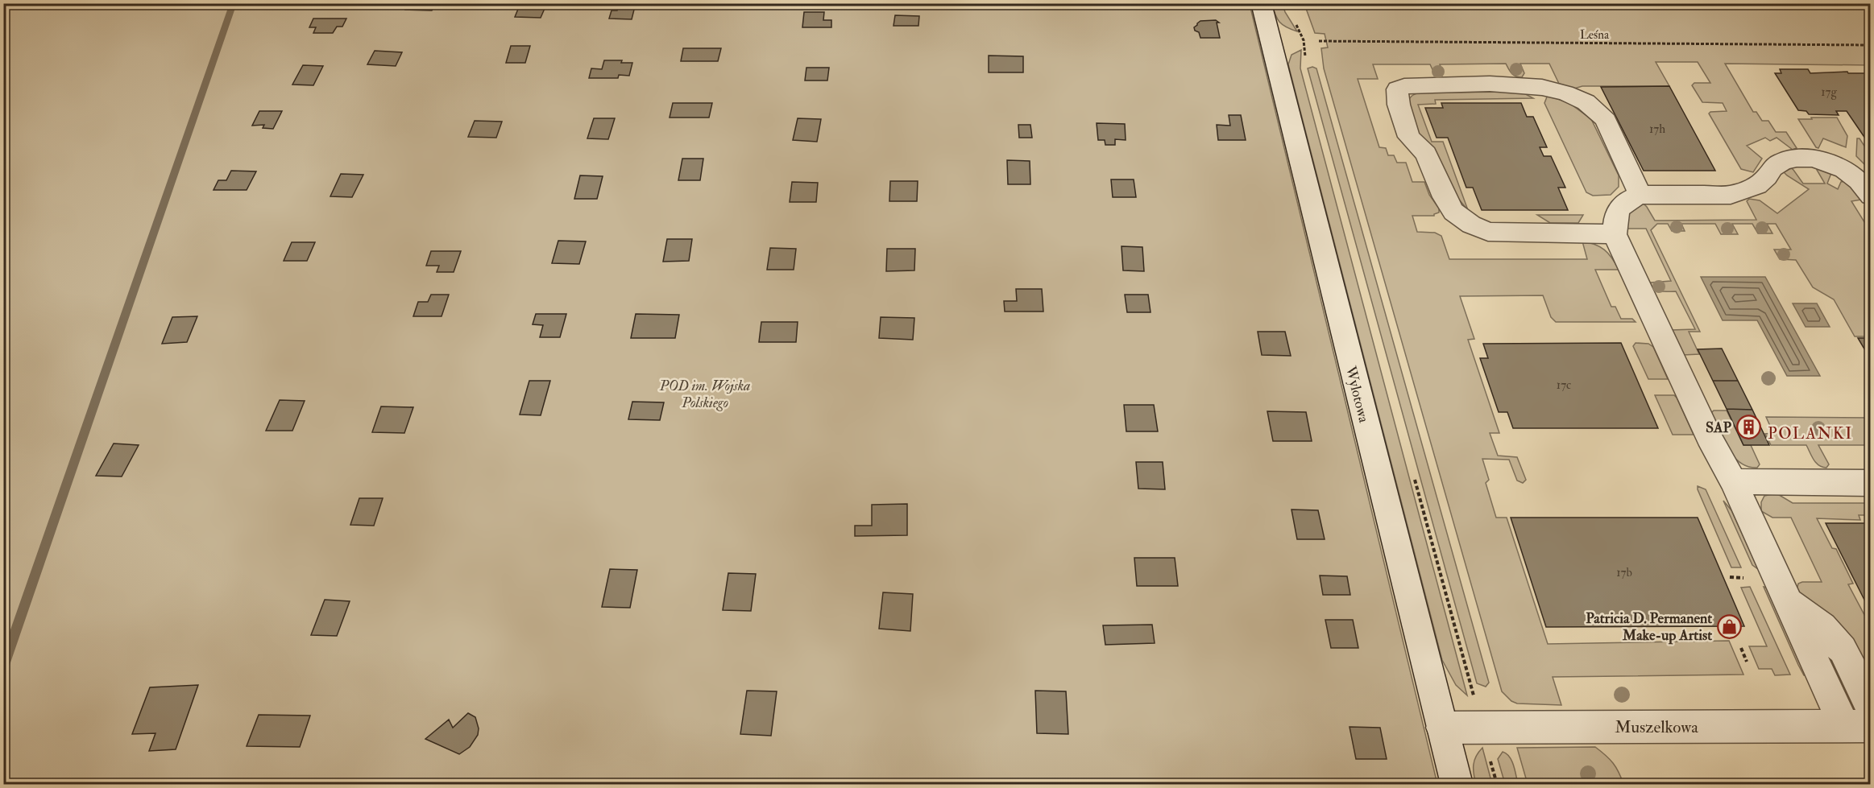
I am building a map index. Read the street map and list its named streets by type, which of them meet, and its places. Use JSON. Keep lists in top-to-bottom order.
{
  "streets": {
    "street": ["Wylotowa", "Muszelkowa"],
    "path": ["Leśna"]
  },
  "crossings": [
    ["Wylotowa", "Muszelkowa"]
  ],
  "districts": ["POLANKI"],
  "parks": ["POD im. Wojska Polskiego"],
  "places": {
    "building": ["SAP"],
    "shop": ["Patricia D. Permanent Make-up Artist"]
  },
  "house_numbers": [
    "17g",
    "17h",
    "17c",
    "17b"
  ]
}
